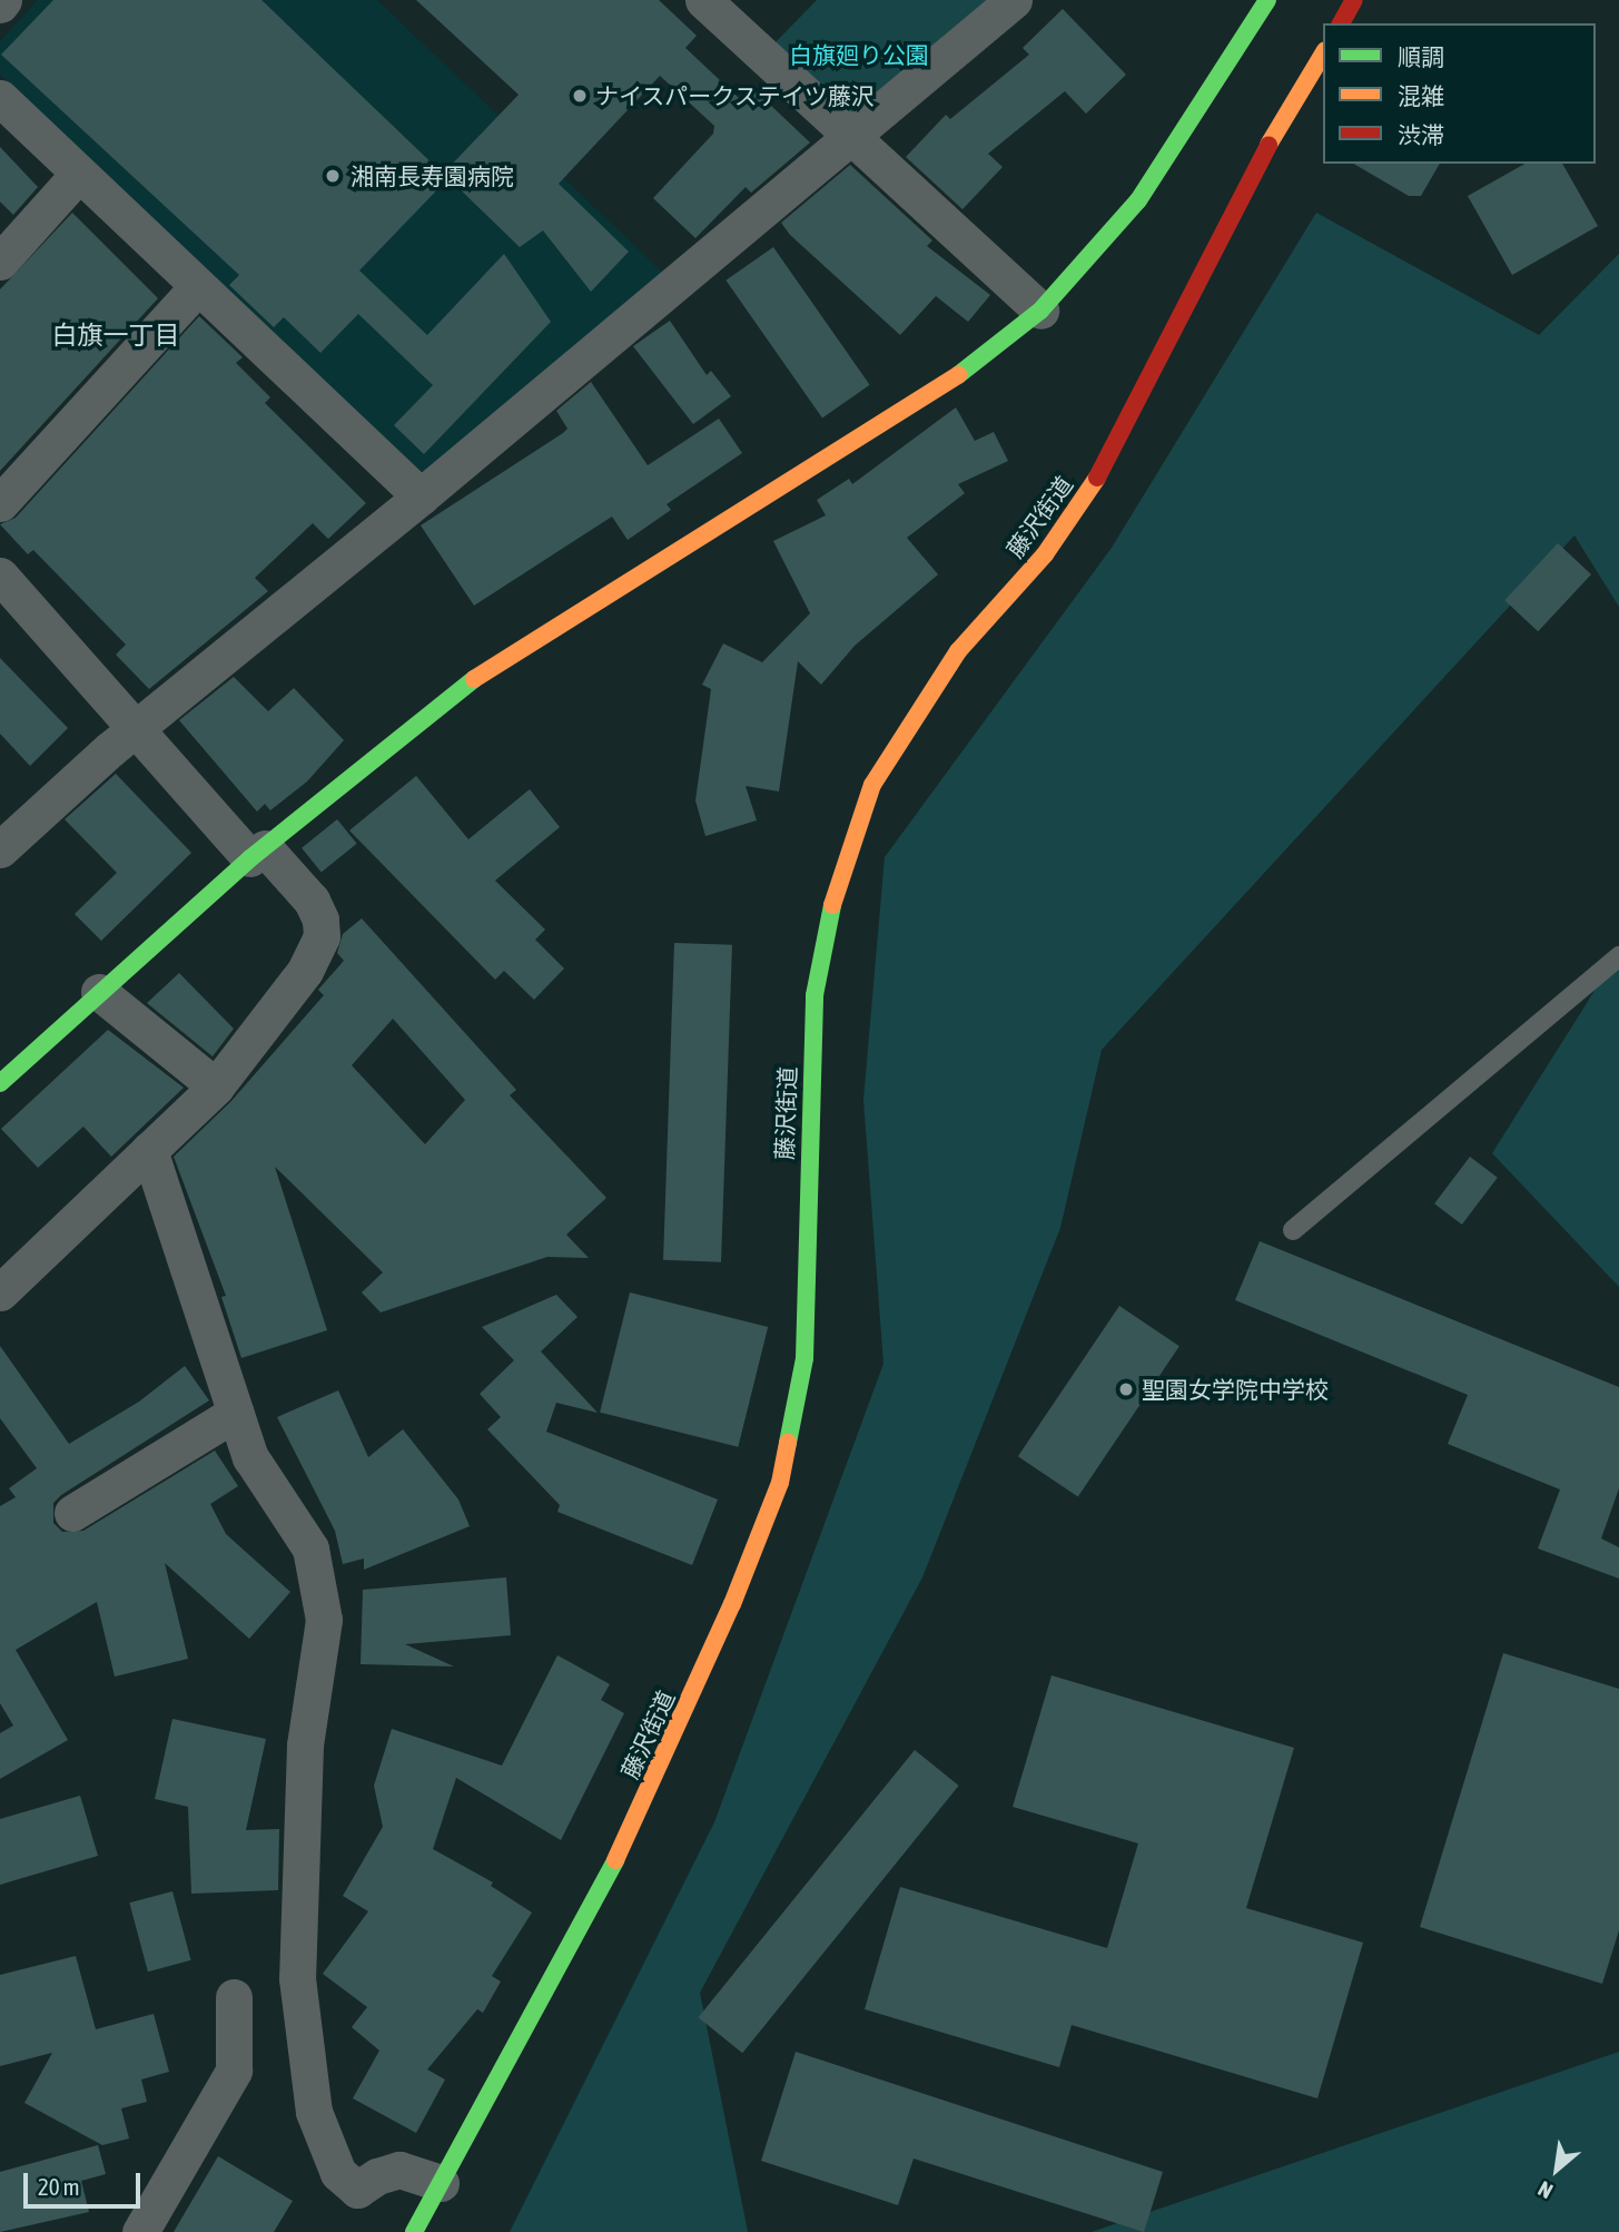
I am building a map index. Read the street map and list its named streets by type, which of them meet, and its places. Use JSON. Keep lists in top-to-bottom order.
{
  "streets": {
    "main road": ["藤沢街道"]
  },
  "districts": ["白旗一丁目"],
  "parks": ["白旗廻り公園"],
  "places": ["ナイスパークステイツ藤沢", "湘南長寿園病院", "聖園女学院中学校"],
  "legend": ["順調", "混雑", "渋滞"],
  "scale_bar": "20 m",
  "north": "bottom left"
}
